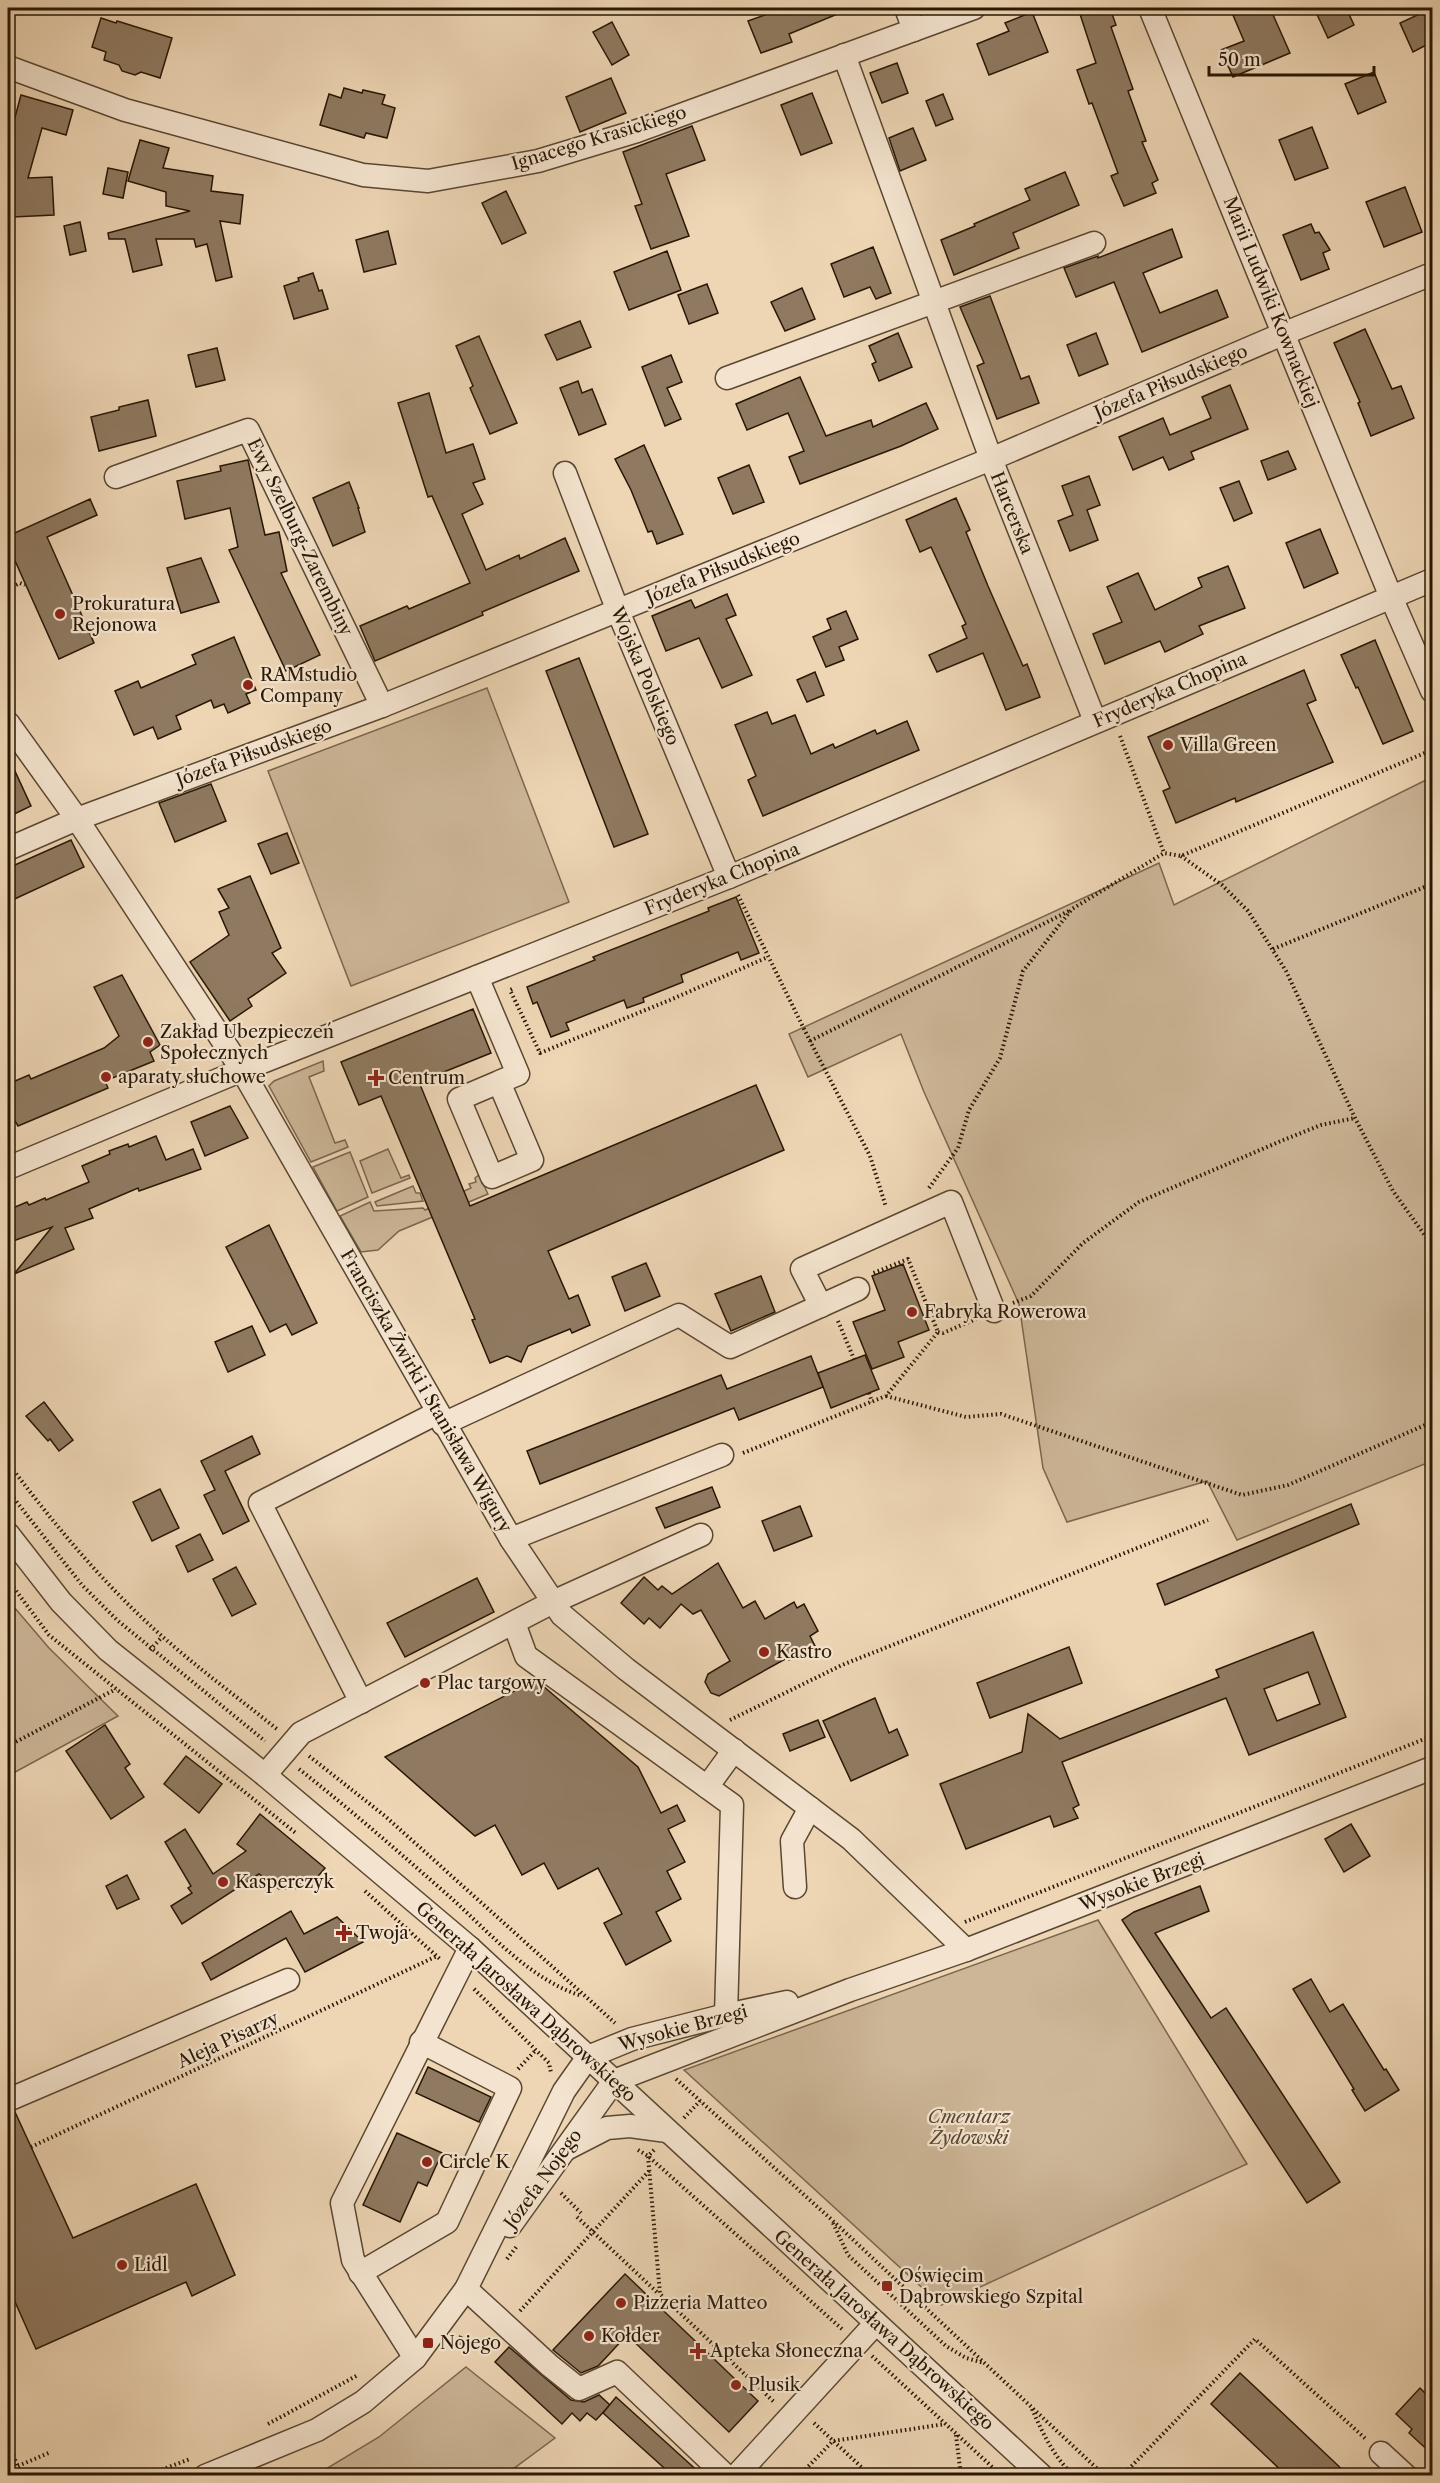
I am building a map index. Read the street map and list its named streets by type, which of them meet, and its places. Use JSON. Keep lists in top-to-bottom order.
{
  "streets": {
    "street": [
      "Ignacego Krasickiego",
      "Marii Ludwiki Kownackiej",
      "Józefa Piłsudskiego",
      "Harcerska",
      "Ewy Szelburg-Zarembiny",
      "Wojska Polskiego",
      "Fryderyka Chopina",
      "Franciszka Żwirki i Stanisława Wigury",
      "Wysokie Brzegi",
      "Generała Jarosława Dąbrowskiego",
      "Józefa Nojego"
    ],
    "path": ["Aleja Pisarzy"]
  },
  "crossings": [
    ["Ignacego Krasickiego", "Harcerska"],
    ["Marii Ludwiki Kownackiej", "Józefa Piłsudskiego"],
    ["Marii Ludwiki Kownackiej", "Fryderyka Chopina"],
    ["Józefa Piłsudskiego", "Harcerska"],
    ["Józefa Piłsudskiego", "Ewy Szelburg-Zarembiny"],
    ["Józefa Piłsudskiego", "Wojska Polskiego"],
    ["Józefa Piłsudskiego", "Franciszka Żwirki i Stanisława Wigury"],
    ["Harcerska", "Fryderyka Chopina"],
    ["Wojska Polskiego", "Fryderyka Chopina"],
    ["Fryderyka Chopina", "Franciszka Żwirki i Stanisława Wigury"],
    ["Franciszka Żwirki i Stanisława Wigury", "Wysokie Brzegi"],
    ["Wysokie Brzegi", "Generała Jarosława Dąbrowskiego"],
    ["Wysokie Brzegi", "Józefa Nojego"],
    ["Generała Jarosława Dąbrowskiego", "Józefa Nojego"]
  ],
  "parks": ["Cmentarz Żydowski"],
  "places": {
    "other": [
      "Prokuratura Rejonowa",
      "RAMstudio Company",
      "Villa Green",
      "Zakład Ubezpieczeń Społecznych",
      "aparaty słuchowe",
      "Fabryka Rowerowa",
      "Kastro",
      "Plac targowy",
      "Kasperczyk",
      "Circle K",
      "Lidl",
      "Pizzeria Matteo",
      "Kołder",
      "Plusik"
    ],
    "health": ["Centrum", "Twoja", "Apteka Słoneczna"],
    "transit": ["Oświęcim Dąbrowskiego Szpital", "Nojego"]
  },
  "scale_bar": "50 m"
}
